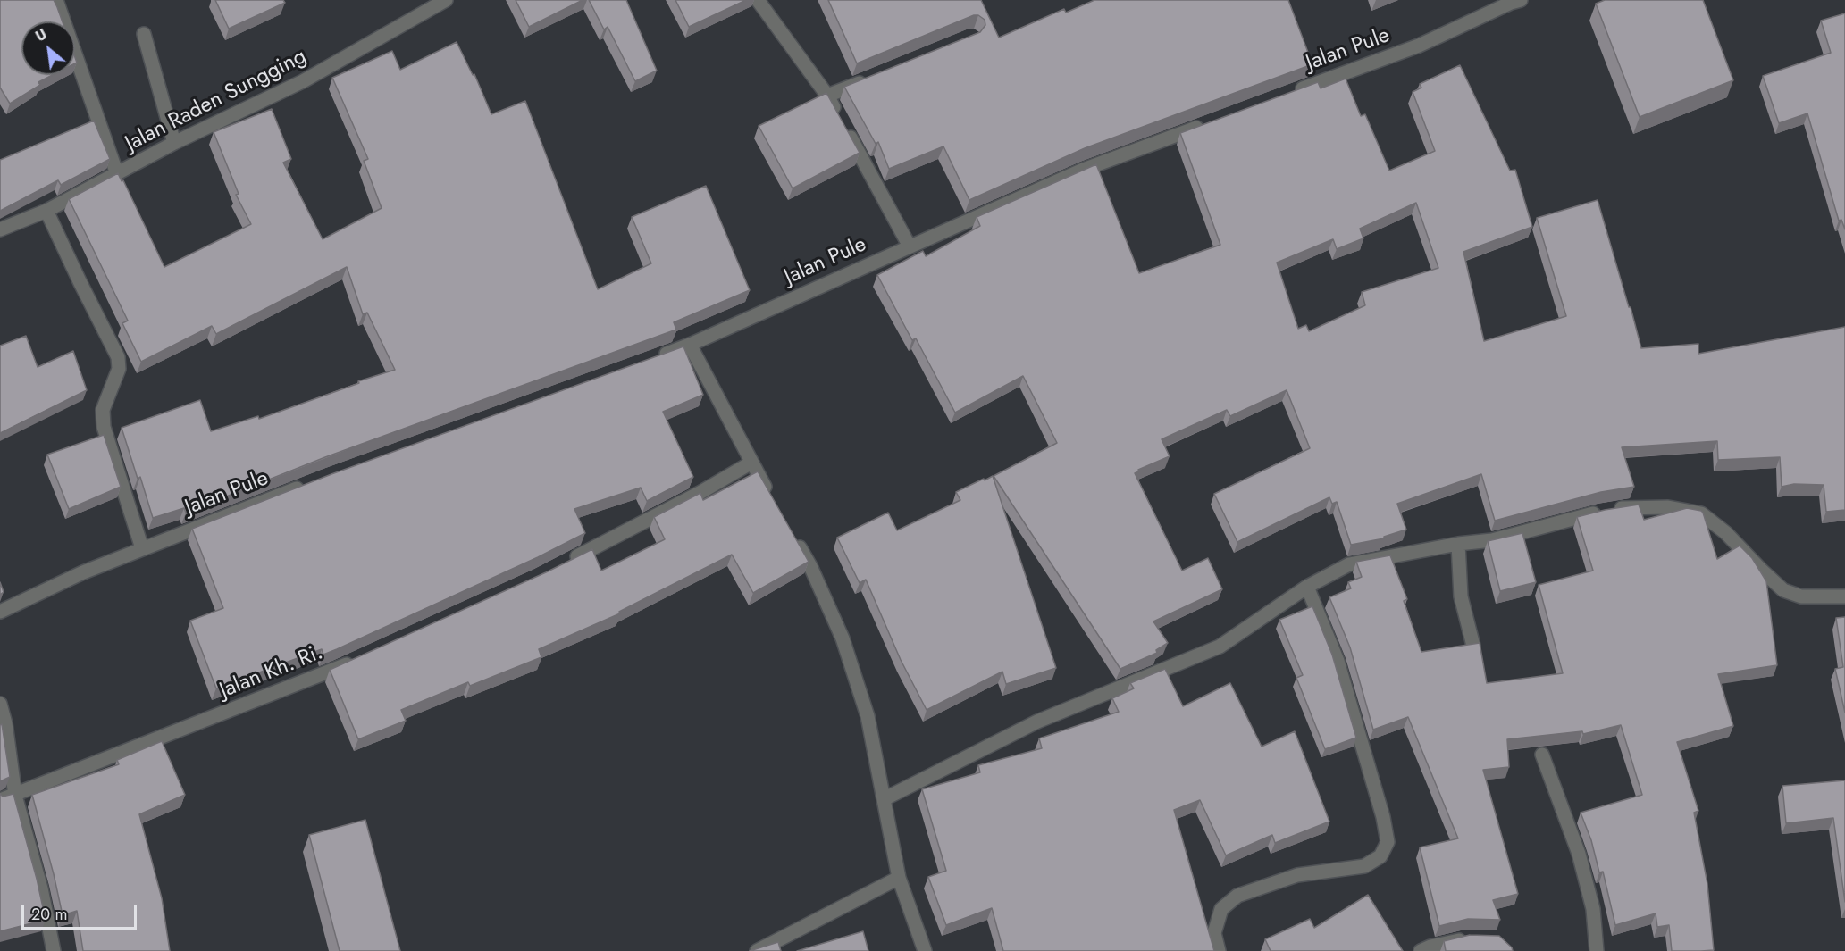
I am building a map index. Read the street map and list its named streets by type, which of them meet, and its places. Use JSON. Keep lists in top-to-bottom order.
{
  "streets": {
    "street": ["Jalan Pule", "Jalan Raden Sungging", "Jalan Kh. Ri."]
  },
  "scale_bar": "20 m",
  "north": "top left"
}
